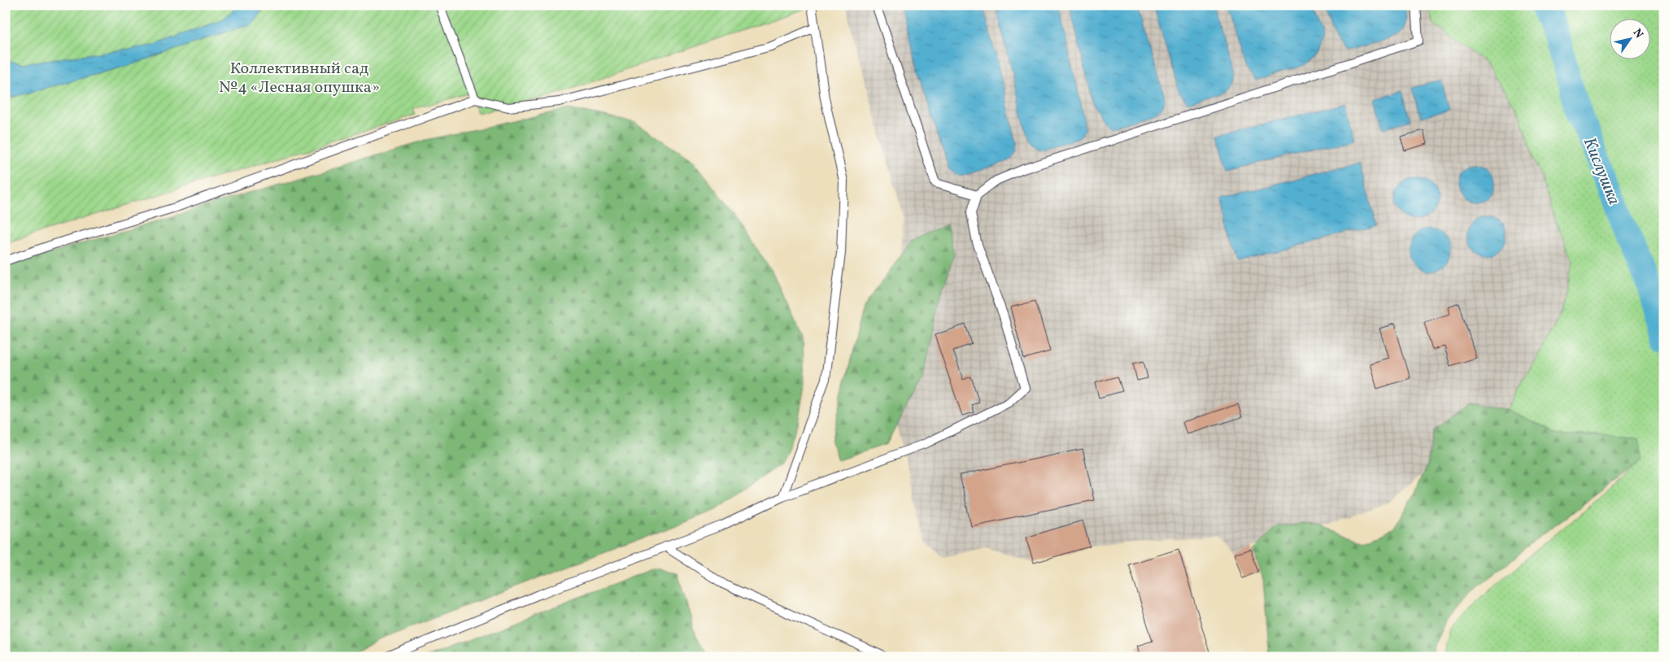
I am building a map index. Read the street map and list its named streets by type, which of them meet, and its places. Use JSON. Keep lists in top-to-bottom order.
{
  "water": ["Кислушка"],
  "parks": ["Коллективный сад №4 «Лесная опушка»"],
  "north": "top right"
}
